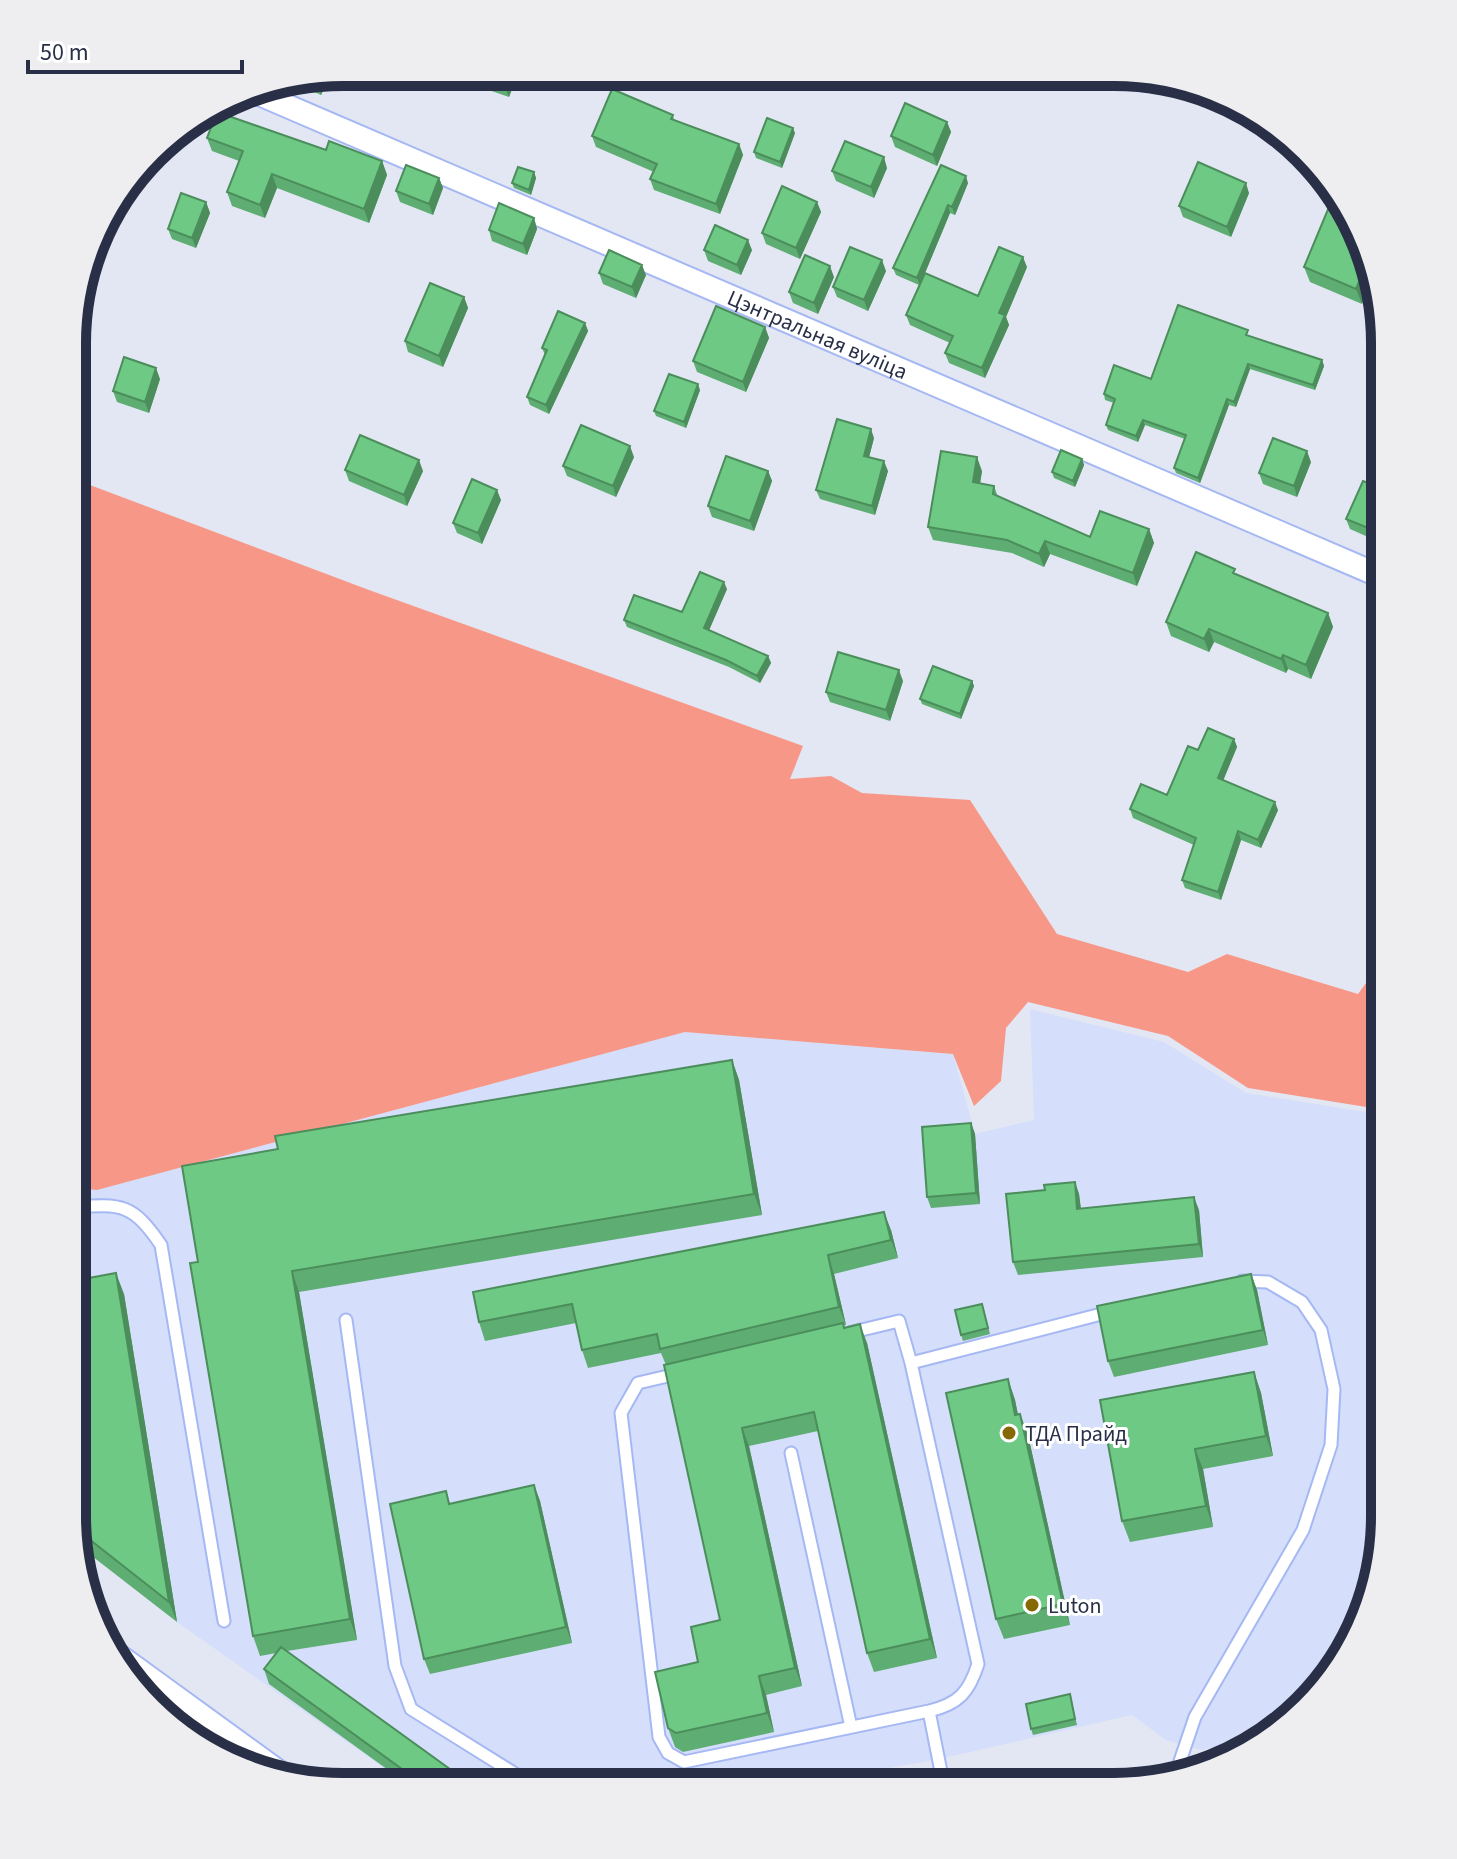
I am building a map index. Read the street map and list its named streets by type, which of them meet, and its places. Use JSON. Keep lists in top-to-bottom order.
{
  "streets": {
    "street": ["Цэнтральная вуліца"]
  },
  "places": ["ТДА Прайд", "Luton"],
  "scale_bar": "50 m"
}
